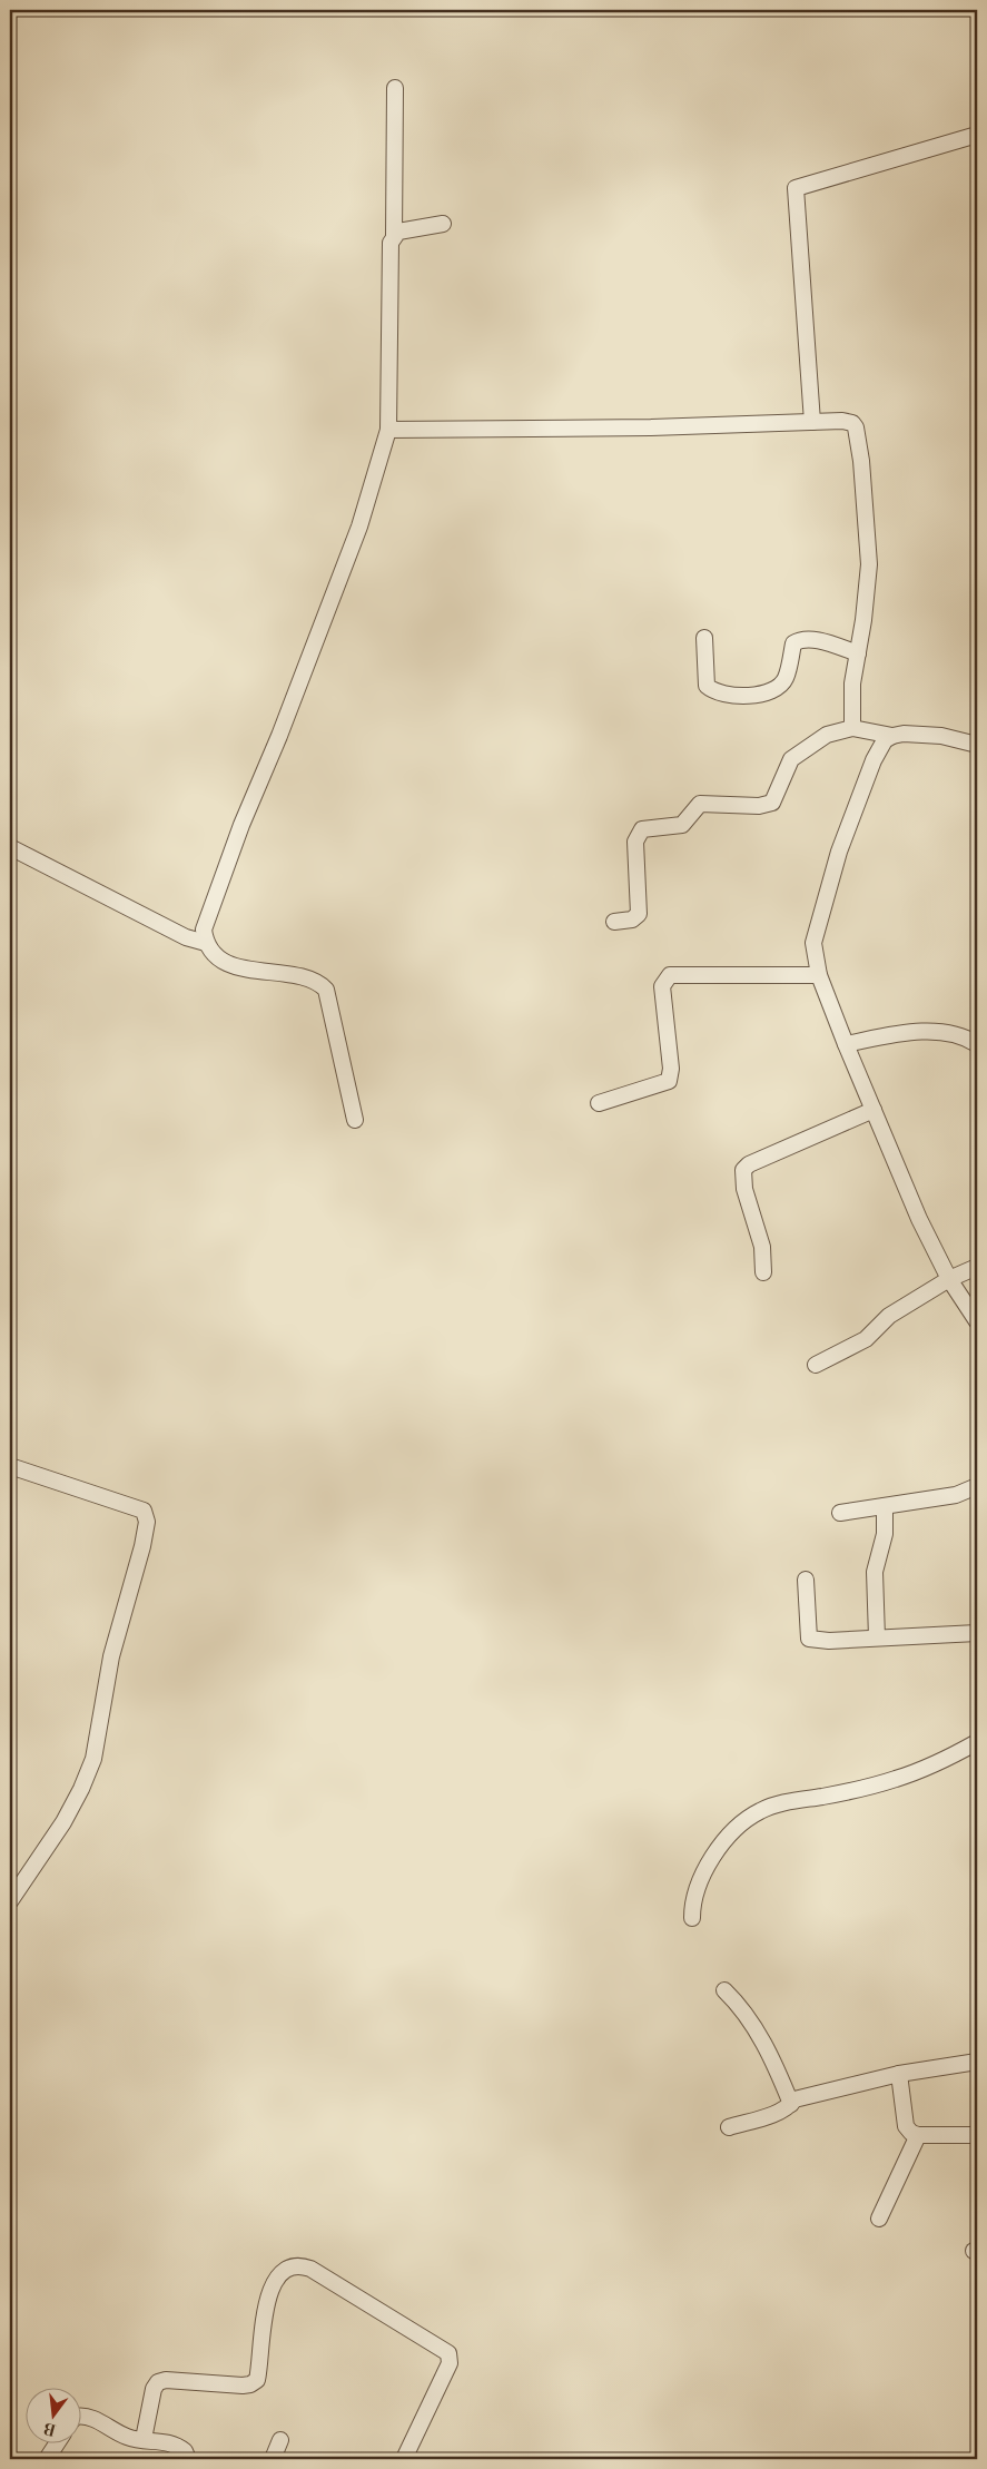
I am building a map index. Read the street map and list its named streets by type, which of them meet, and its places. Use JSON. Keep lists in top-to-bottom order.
{
  "north": "bottom"
}
